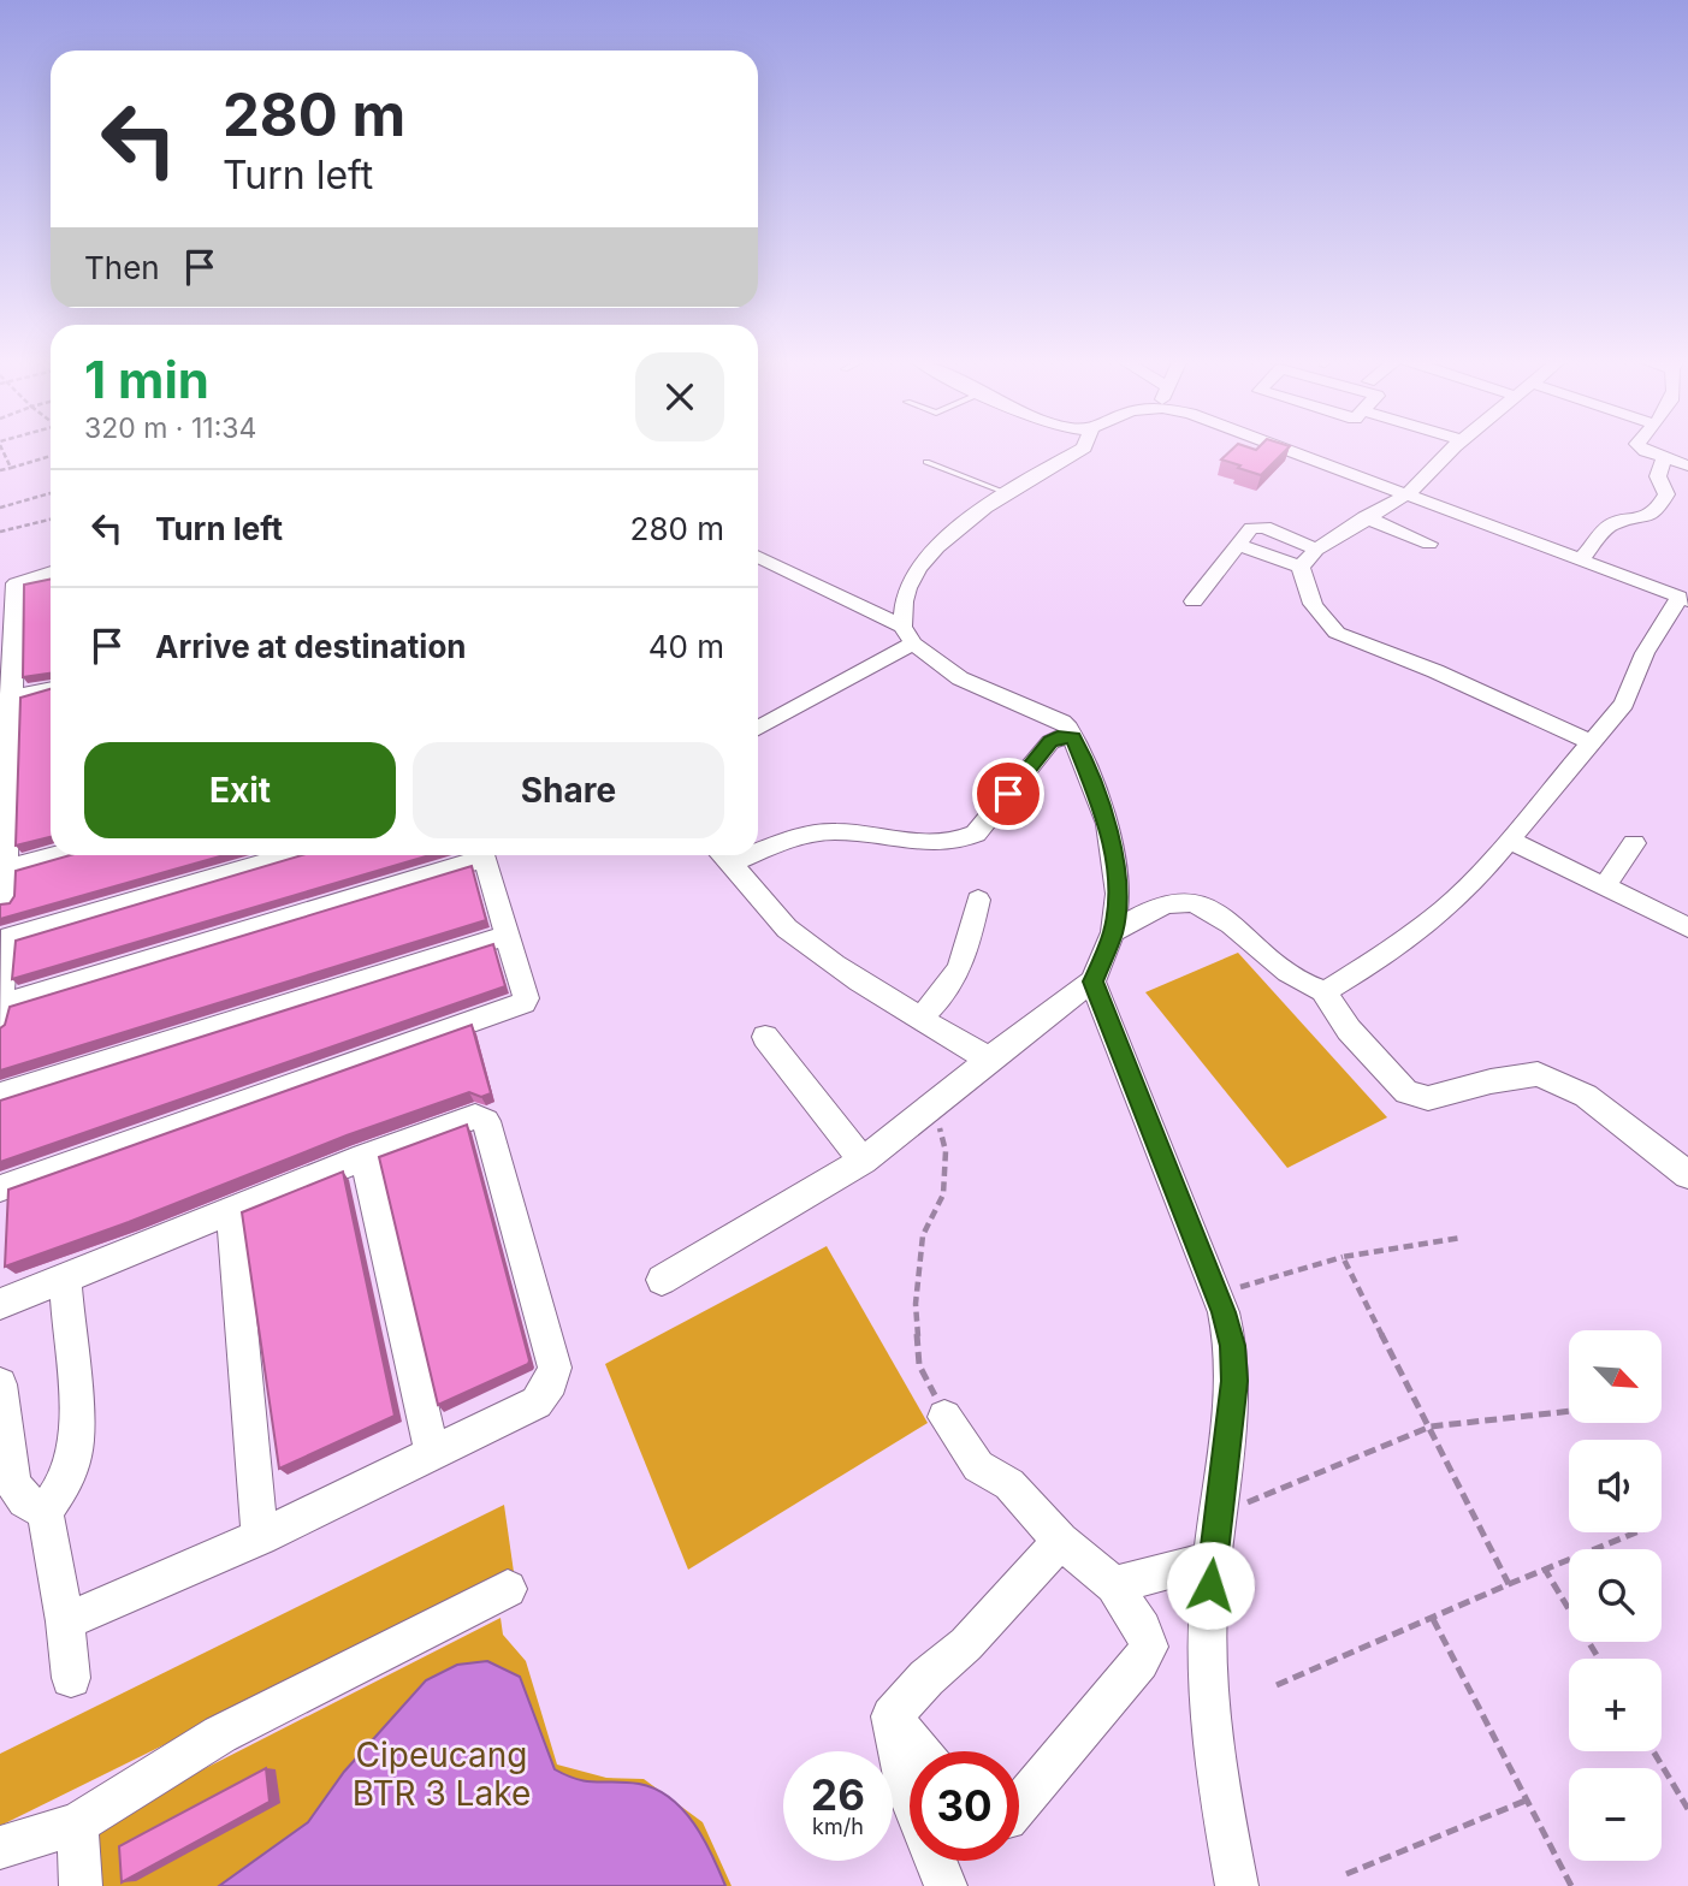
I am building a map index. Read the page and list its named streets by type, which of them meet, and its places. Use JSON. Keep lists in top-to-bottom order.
{
  "parks": ["Cipeucang BTR 3 Lake"],
  "north": "bottom right",
  "page": {
    "turn": ["280 m", "Turn left"],
    "then": "Then",
    "heading": ["1 min", "320 m · 11:34"],
    "list": [
      {
        "name": "Turn left",
        "value": "280 m"
      },
      {
        "name": "Arrive at destination",
        "value": "40 m"
      }
    ],
    "buttons": ["Exit", "Share"],
    "map_buttons": ["+", "−"],
    "speed": "26 km/h",
    "limit": "30"
  }
}
